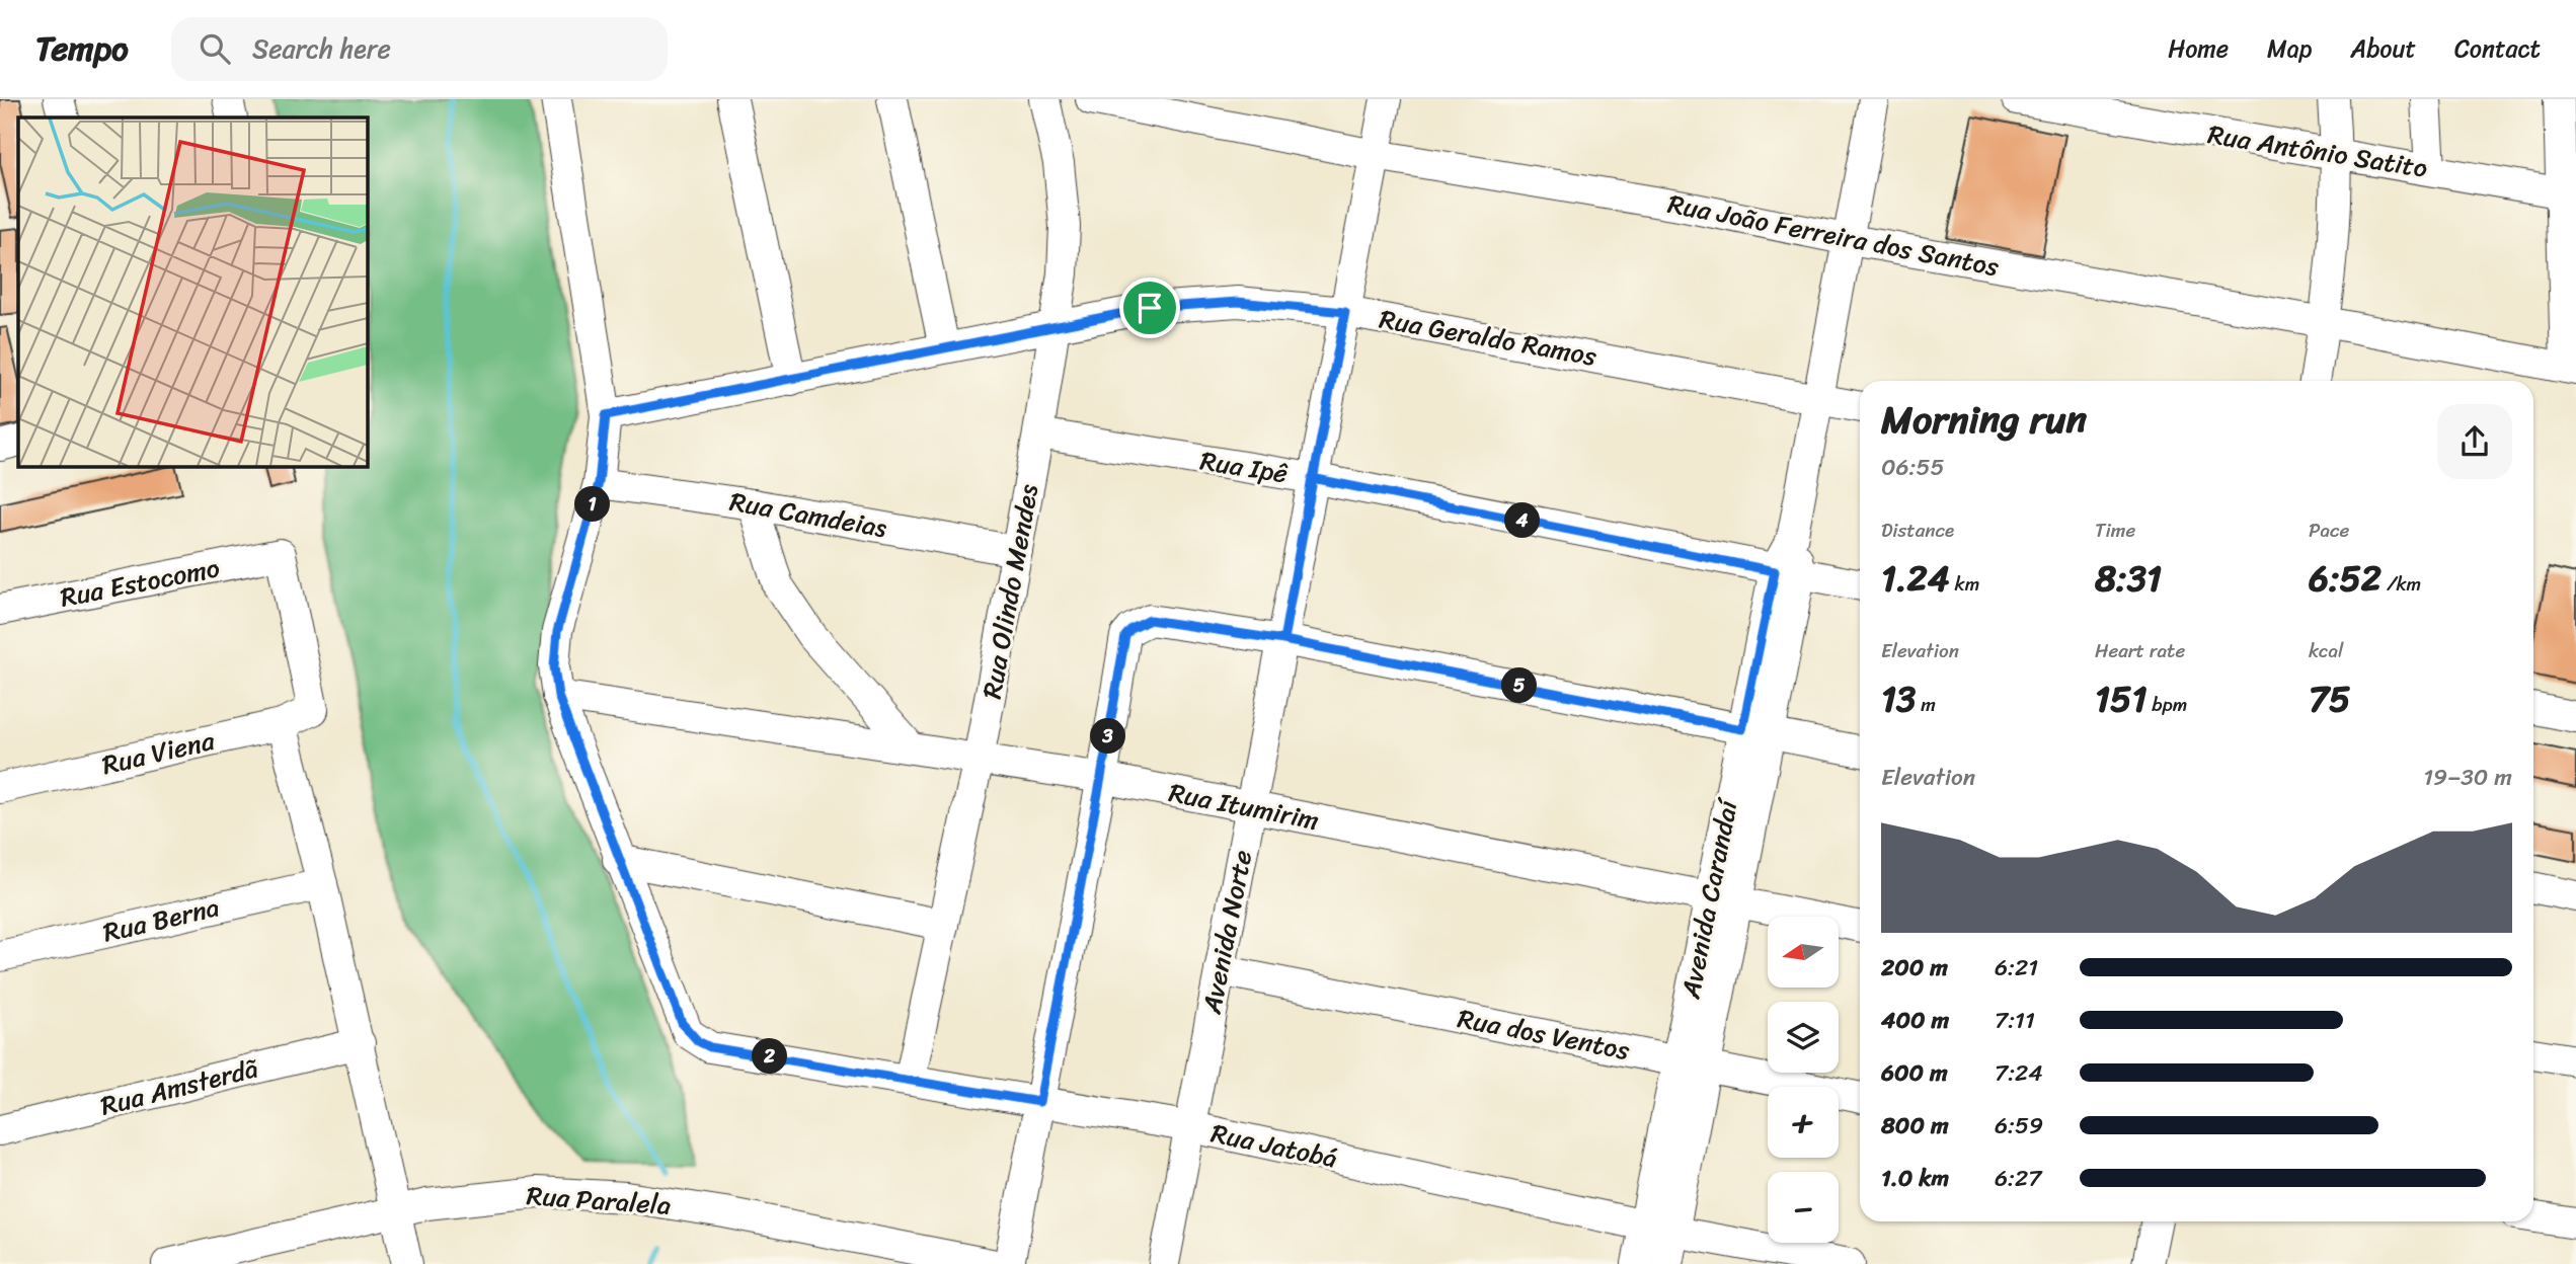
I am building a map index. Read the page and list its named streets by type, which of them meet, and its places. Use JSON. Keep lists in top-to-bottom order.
{
  "streets": {
    "street": [
      "Rua Antônio Satito",
      "Rua João Ferreira dos Santos",
      "Rua Geraldo Ramos",
      "Rua Ipê",
      "Rua Camdeias",
      "Rua Estocomo",
      "Rua Olindo Mendes",
      "Rua Viena",
      "Rua Itumirim",
      "Avenida Carandaí",
      "Rua Berna",
      "Avenida Norte",
      "Rua dos Ventos",
      "Rua Amsterdã",
      "Rua Jatobá",
      "Rua Paralela"
    ]
  },
  "crossings": [
    ["Rua João Ferreira dos Santos", "Avenida Carandaí"],
    ["Rua João Ferreira dos Santos", "Avenida Norte"],
    ["Rua Geraldo Ramos", "Rua Olindo Mendes"],
    ["Rua Geraldo Ramos", "Avenida Carandaí"],
    ["Rua Geraldo Ramos", "Avenida Norte"],
    ["Rua Ipê", "Rua Olindo Mendes"],
    ["Rua Ipê", "Avenida Carandaí"],
    ["Rua Ipê", "Avenida Norte"],
    ["Rua Camdeias", "Rua Olindo Mendes"],
    ["Rua Estocomo", "Rua Viena"],
    ["Rua Olindo Mendes", "Rua Itumirim"],
    ["Rua Olindo Mendes", "Rua Jatobá"],
    ["Rua Itumirim", "Avenida Carandaí"],
    ["Rua Itumirim", "Avenida Norte"],
    ["Avenida Carandaí", "Rua dos Ventos"],
    ["Avenida Carandaí", "Rua Jatobá"],
    ["Avenida Norte", "Rua dos Ventos"],
    ["Avenida Norte", "Rua Jatobá"]
  ],
  "north": "left",
  "page": {
    "header": "Tempo",
    "search": "Search here",
    "nav": [
      "Home",
      "Map",
      "About",
      "Contact"
    ],
    "heading": ["Morning run", "06:55"],
    "pins": [
      "1",
      "4",
      "5",
      "3",
      "2"
    ],
    "stats": [
      ["Distance", "1.24 km"],
      ["Time", "8:31"],
      ["Pace", "6:52 /km"],
      ["Elevation", "13 m"],
      ["Heart rate", "151 bpm"],
      ["kcal", "75"]
    ],
    "chart": ["Elevation", "19–30 m"],
    "map_buttons": ["+", "−"],
    "list": [
      {
        "name": "200 m",
        "note": "6:21"
      },
      {
        "name": "400 m",
        "note": "7:11"
      },
      {
        "name": "600 m",
        "note": "7:24"
      },
      {
        "name": "800 m",
        "note": "6:59"
      },
      {
        "name": "1.0 km",
        "note": "6:27"
      }
    ]
  }
}
